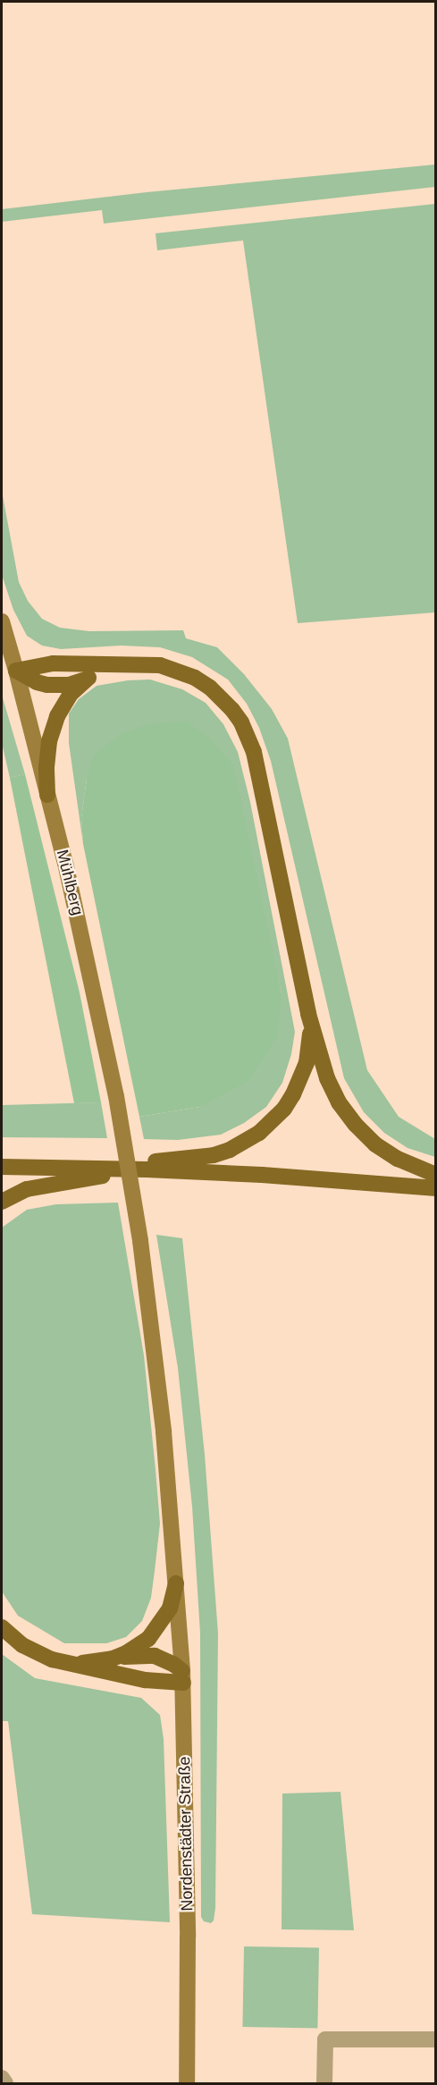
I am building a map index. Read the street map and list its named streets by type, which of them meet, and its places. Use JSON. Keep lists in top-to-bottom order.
{
  "streets": {
    "main road": ["Mühlberg", "Nordenstädter Straße"]
  },
  "crossings": [
    ["Mühlberg", "Nordenstädter Straße"]
  ]
}
